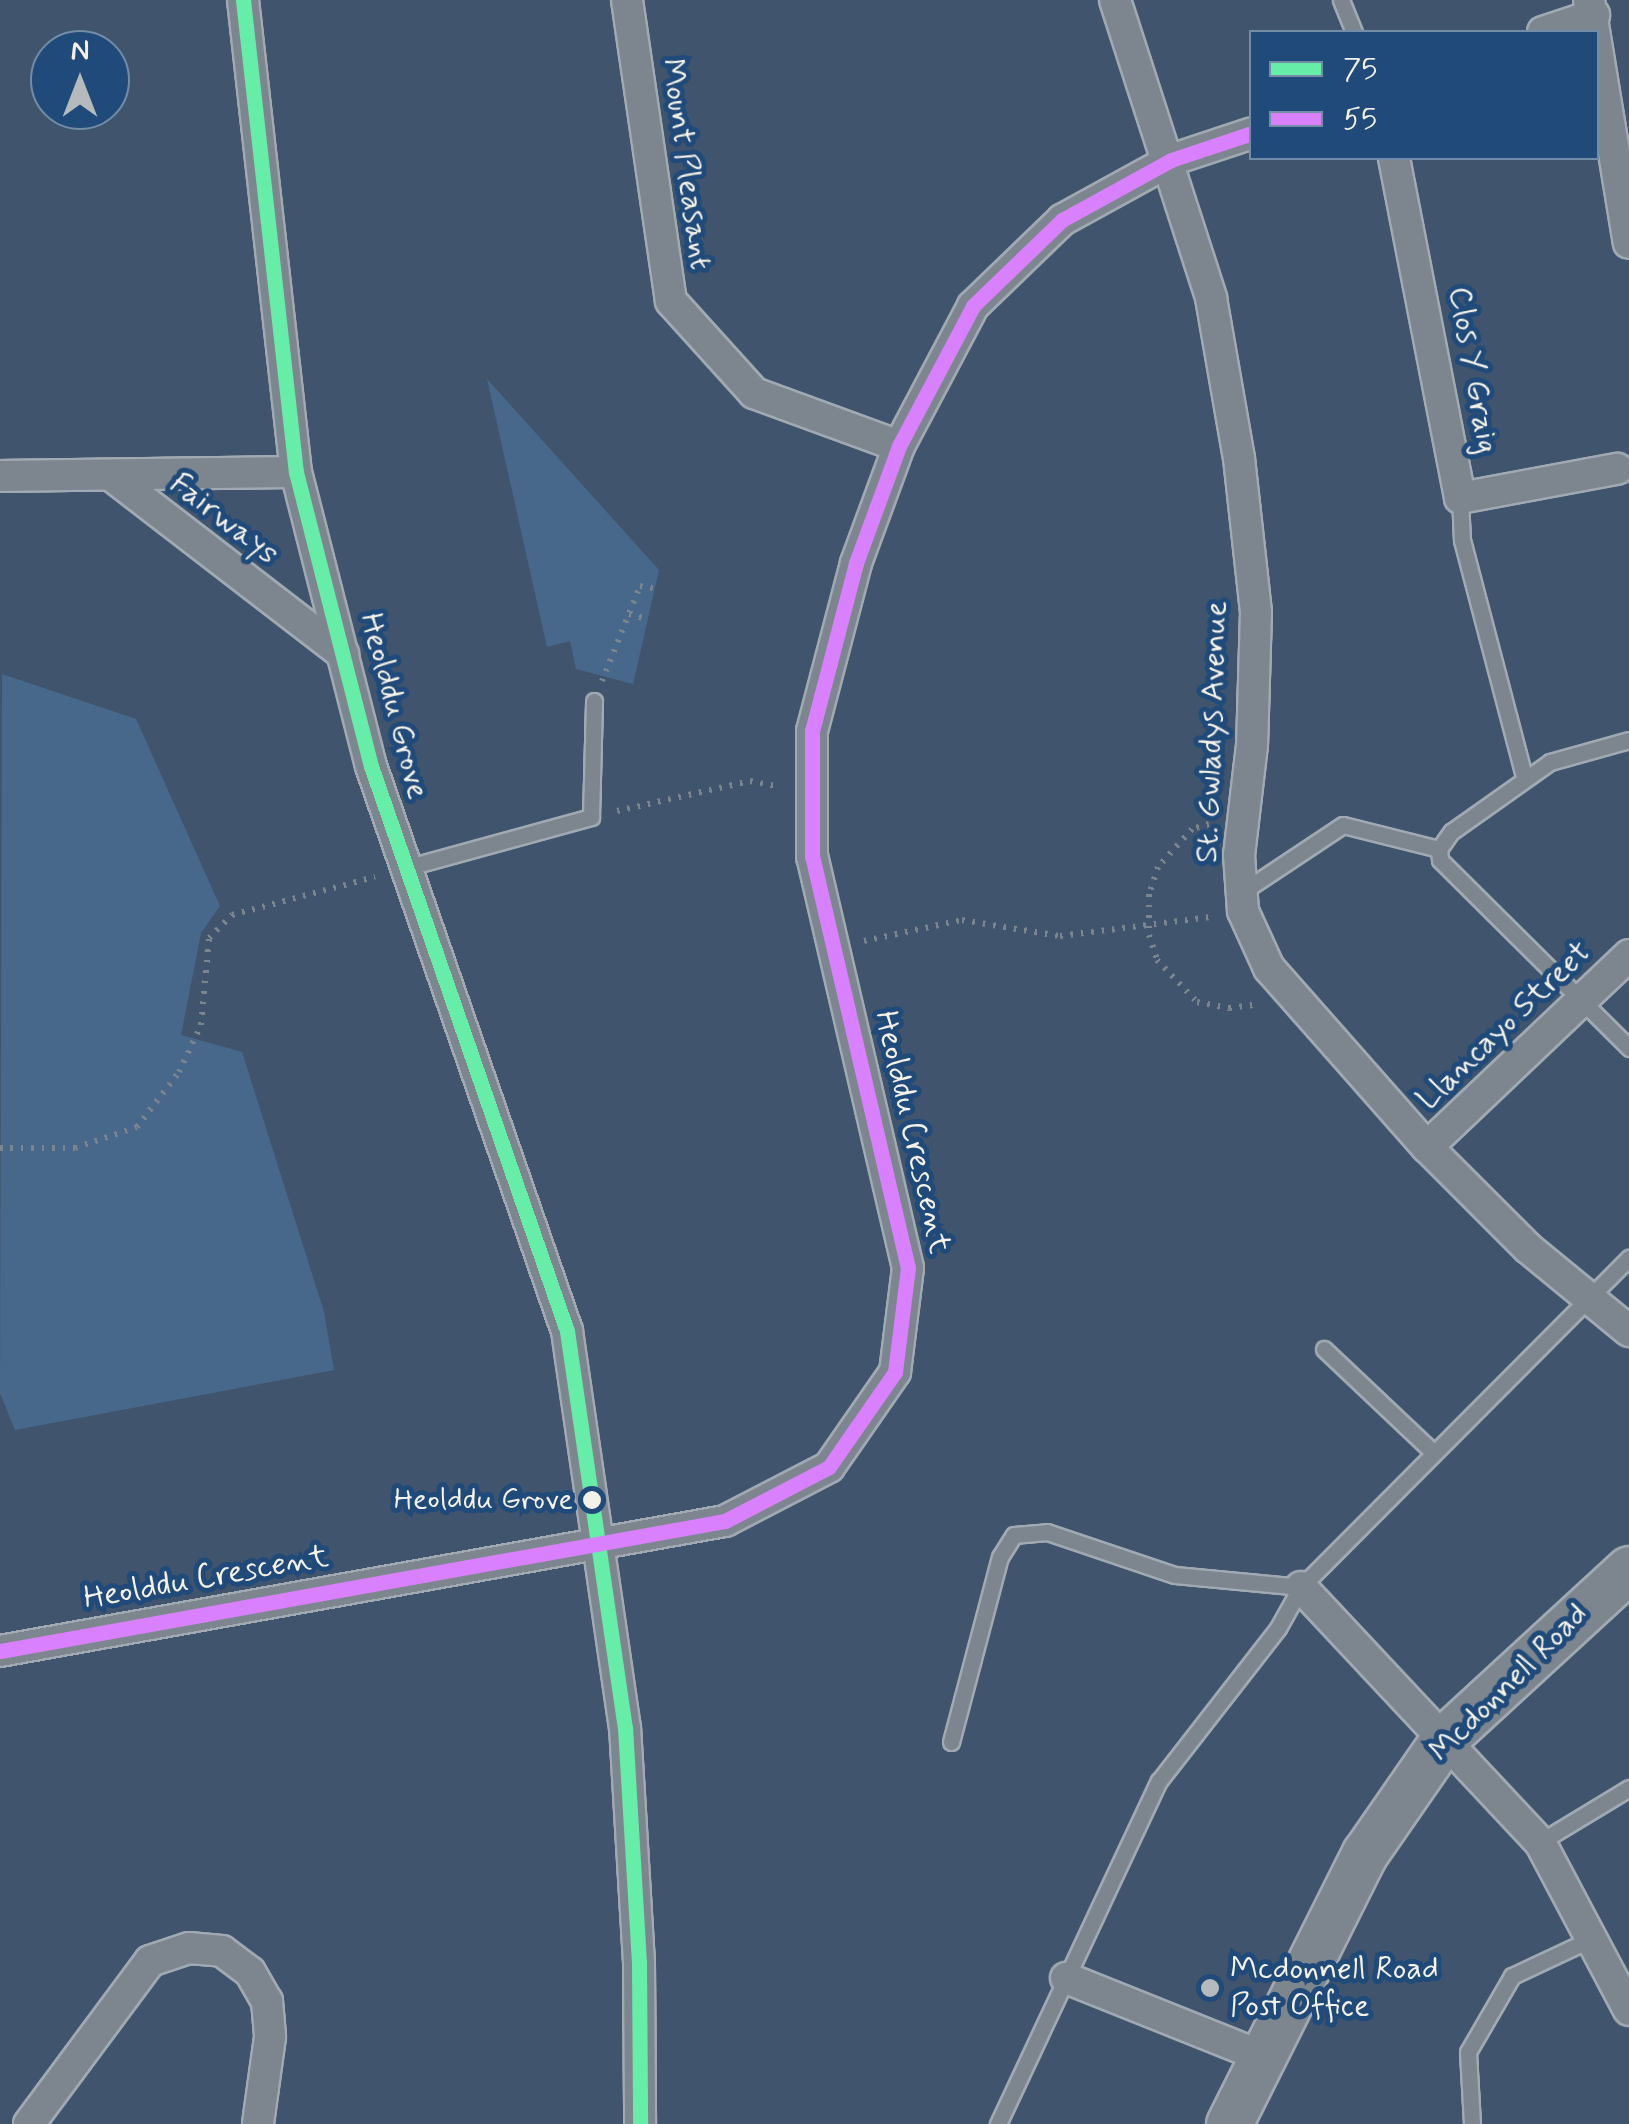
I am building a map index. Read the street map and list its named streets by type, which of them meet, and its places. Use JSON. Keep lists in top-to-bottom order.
{
  "streets": {
    "street": [
      "Mount Pleasant",
      "Clos Y Graig",
      "Fairways",
      "Heolddu Grove",
      "St. Gwladys Avenue",
      "Llancayo Street",
      "Heolddu Crescent",
      "Mcdonnell Road"
    ]
  },
  "crossings": [
    ["Mount Pleasant", "Heolddu Crescent"],
    ["Fairways", "Heolddu Grove"],
    ["Heolddu Grove", "Heolddu Crescent"],
    ["St. Gwladys Avenue", "Llancayo Street"],
    ["St. Gwladys Avenue", "Heolddu Crescent"]
  ],
  "places": ["Heolddu Grove", "Mcdonnell Road Post Office"],
  "lines": ["transit line 75", "transit line 55"],
  "legend": ["75", "55"],
  "north": "top"
}
